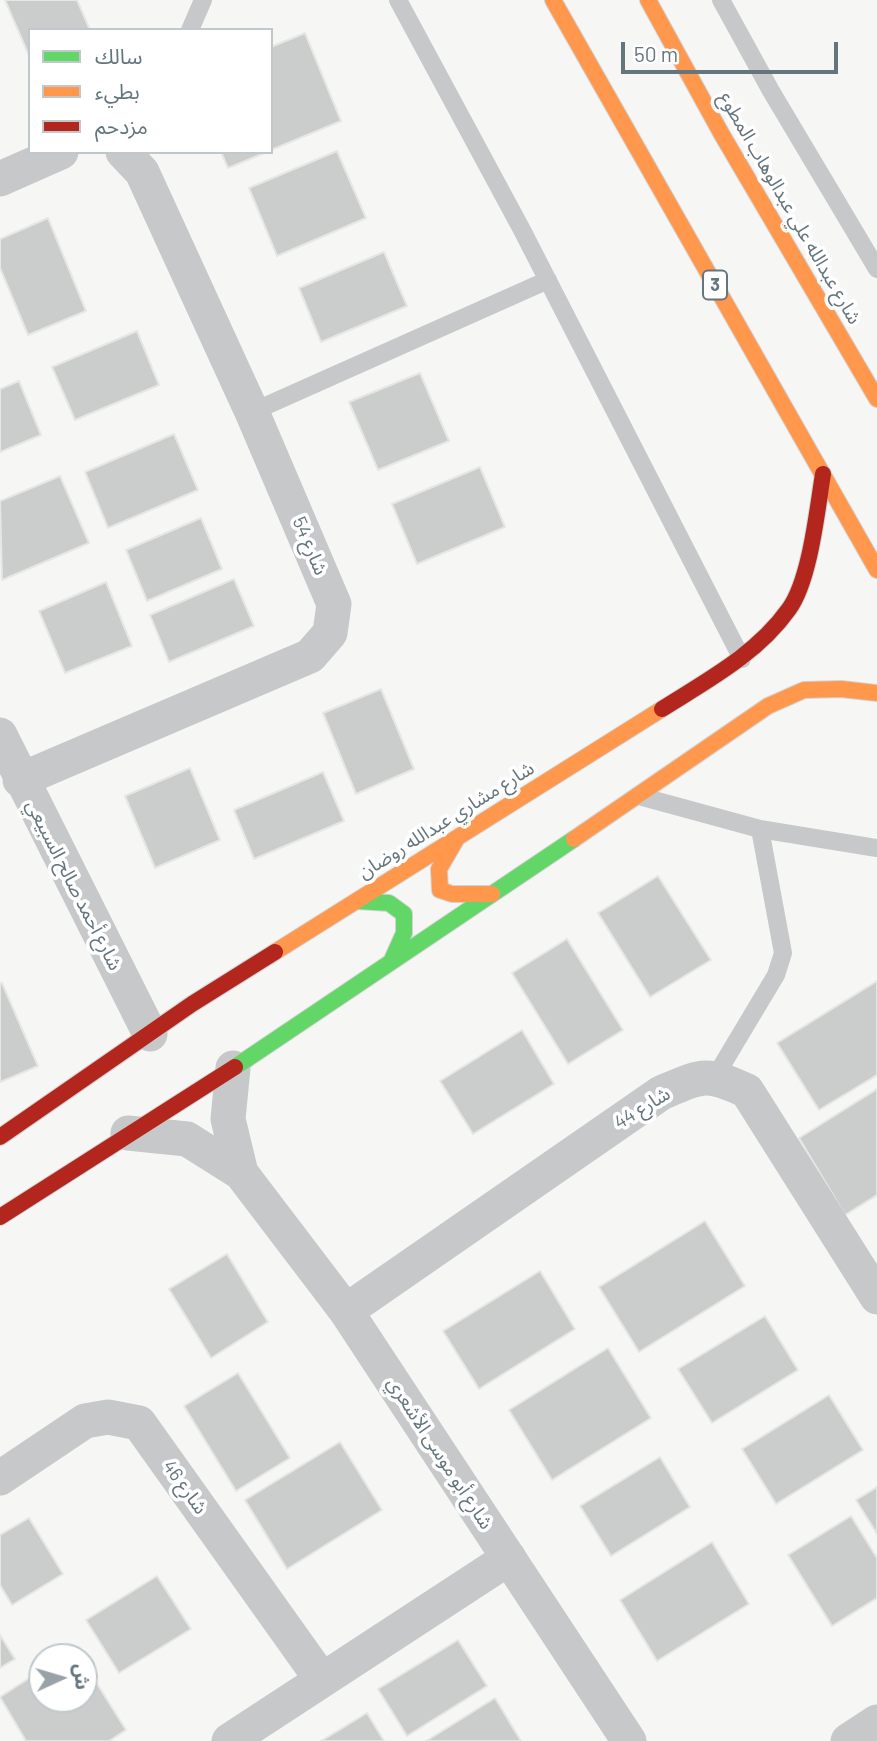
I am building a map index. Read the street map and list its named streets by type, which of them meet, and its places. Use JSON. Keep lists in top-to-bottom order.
{
  "streets": {
    "street": [
      "شارع عبدالله علي عبدالوهاب المطوع",
      "3",
      "شارع 54",
      "شارع مشاري عبدالله روضان",
      "شارع أحمد صالح السبيعي",
      "شارع 44",
      "شارع أبو موسى الأشعري",
      "شارع 46"
    ]
  },
  "crossings": [
    ["3", "شارع مشاري عبدالله روضان"],
    ["شارع 54", "شارع أحمد صالح السبيعي"],
    ["شارع مشاري عبدالله روضان", "شارع أحمد صالح السبيعي"],
    ["شارع 44", "شارع أبو موسى الأشعري"]
  ],
  "legend": ["سالك", "بطيء", "مزدحم"],
  "scale_bar": "50 m",
  "north": "right"
}
